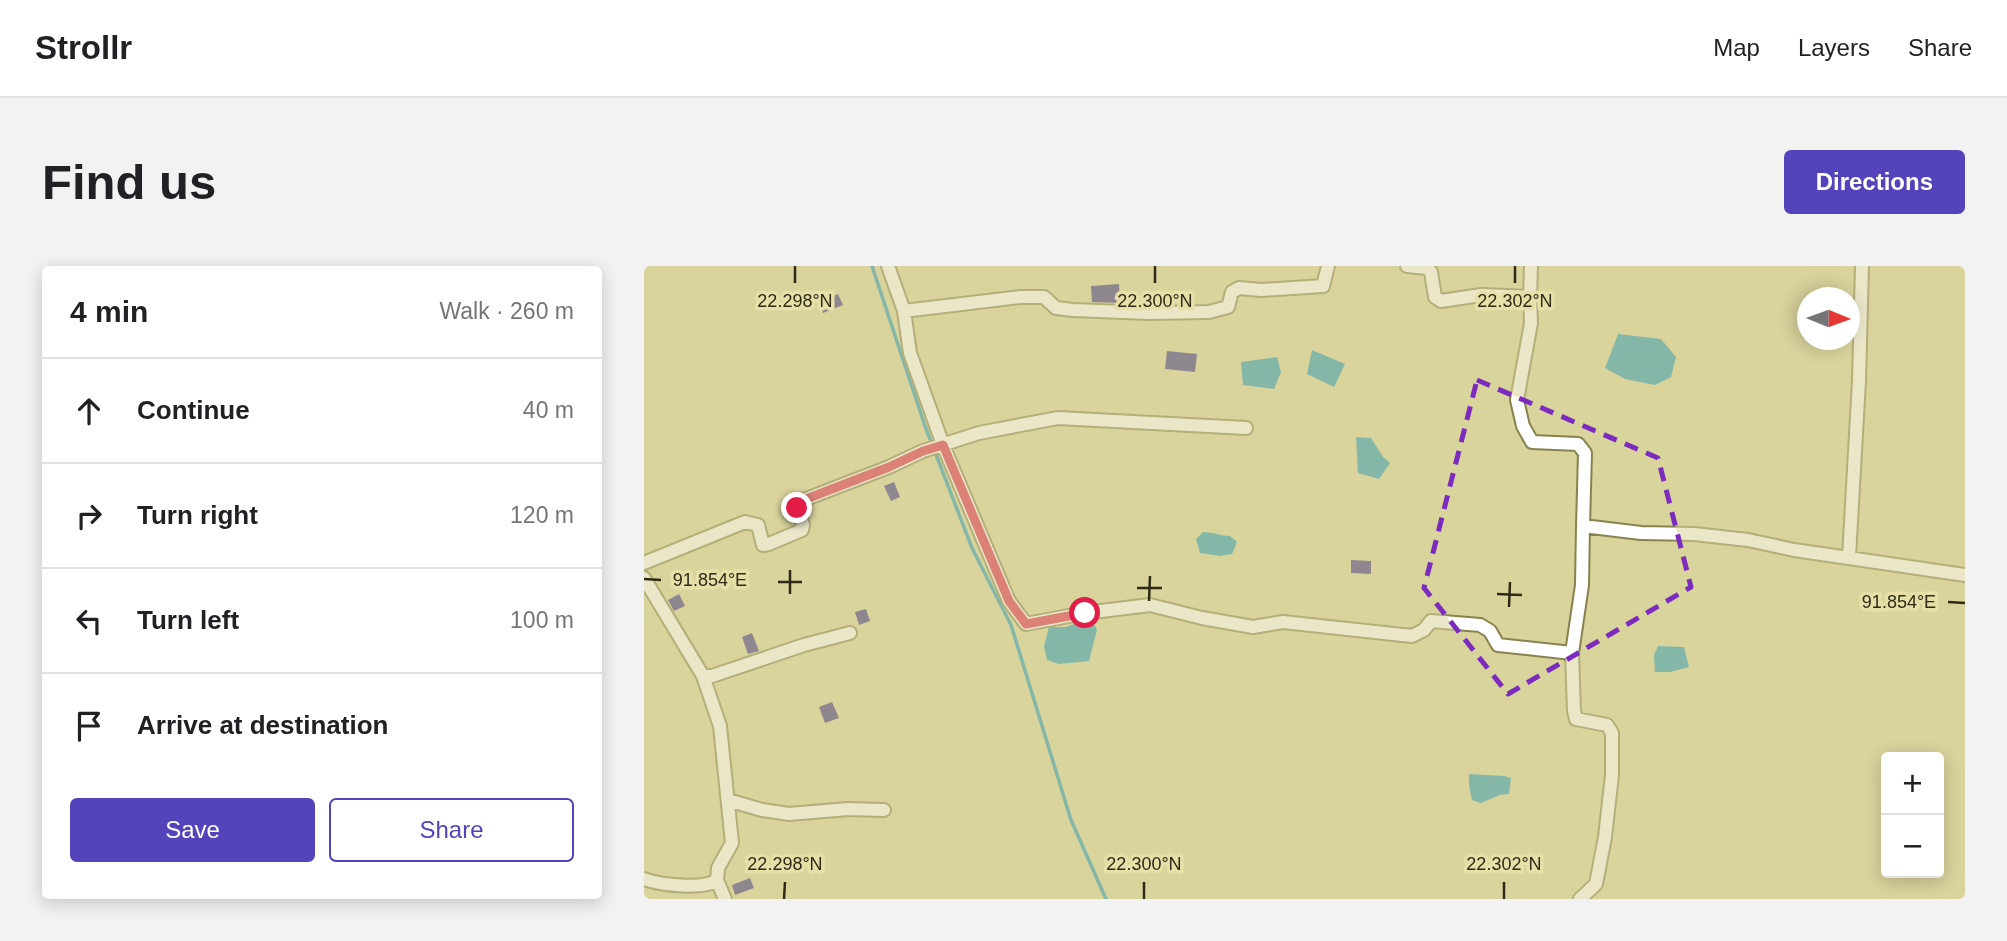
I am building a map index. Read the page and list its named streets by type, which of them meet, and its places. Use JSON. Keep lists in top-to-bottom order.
{
  "north": "right",
  "page": {
    "header": "Strollr",
    "nav": ["Map", "Layers", "Share"],
    "buttons": [
      "Directions",
      ["Save", "Share"]
    ],
    "title": "Find us",
    "heading": ["4 min", "Walk · 260 m"],
    "list": [
      ["Continue", "40 m"],
      ["Turn right", "120 m"],
      ["Turn left", "100 m"],
      "Arrive at destination"
    ],
    "map_buttons": ["+", "−"]
  },
  "coordinates": [
    "22.298°N",
    "22.300°N",
    "22.302°N",
    "91.854°E"
  ]
}
